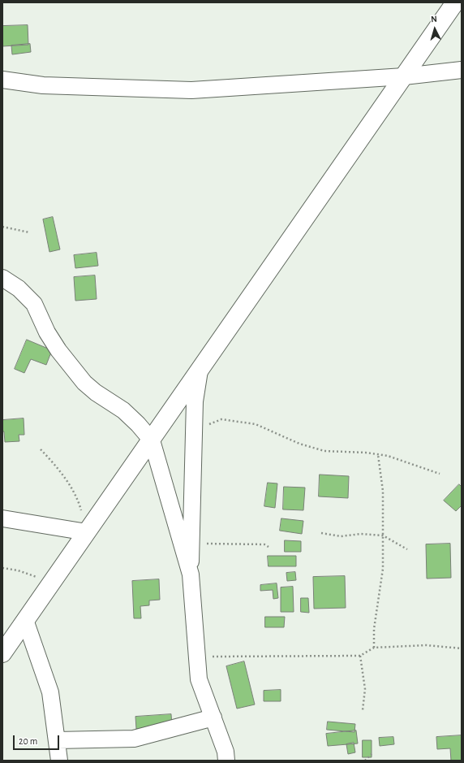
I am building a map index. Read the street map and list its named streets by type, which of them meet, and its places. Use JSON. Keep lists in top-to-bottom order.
{
  "scale_bar": "20 m",
  "north": "top"
}
